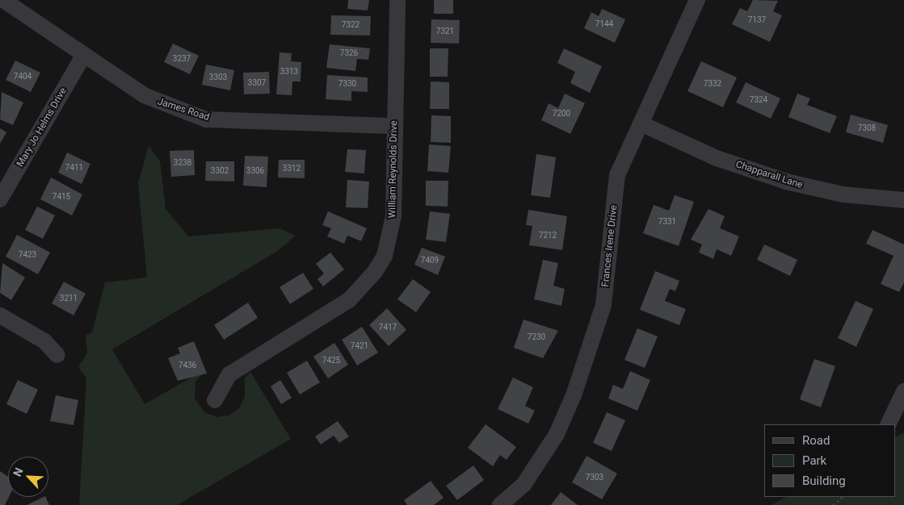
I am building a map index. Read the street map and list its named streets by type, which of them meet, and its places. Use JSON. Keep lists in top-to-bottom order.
{
  "streets": {
    "street": [
      "James Road",
      "Mary Jo Helms Drive",
      "William Reynolds Drive",
      "Chapparall Lane",
      "Frances Irene Drive"
    ]
  },
  "crossings": [
    ["James Road", "Mary Jo Helms Drive"],
    ["James Road", "William Reynolds Drive"],
    ["Chapparall Lane", "Frances Irene Drive"]
  ],
  "house_numbers": [
    "7137",
    "7144",
    "7322",
    "7321",
    "7326",
    "3237",
    "3313",
    "7404",
    "3303",
    "3307",
    "7330",
    "7332",
    "7324",
    "7200",
    "7308",
    "3238",
    "7411",
    "3312",
    "3302",
    "3306",
    "7415",
    "7331",
    "7212",
    "7423",
    "7409",
    "3211",
    "7417",
    "7230",
    "7421",
    "7425",
    "7436",
    "7303"
  ],
  "legend": ["Road", "Park", "Building"],
  "north": "top left"
}
